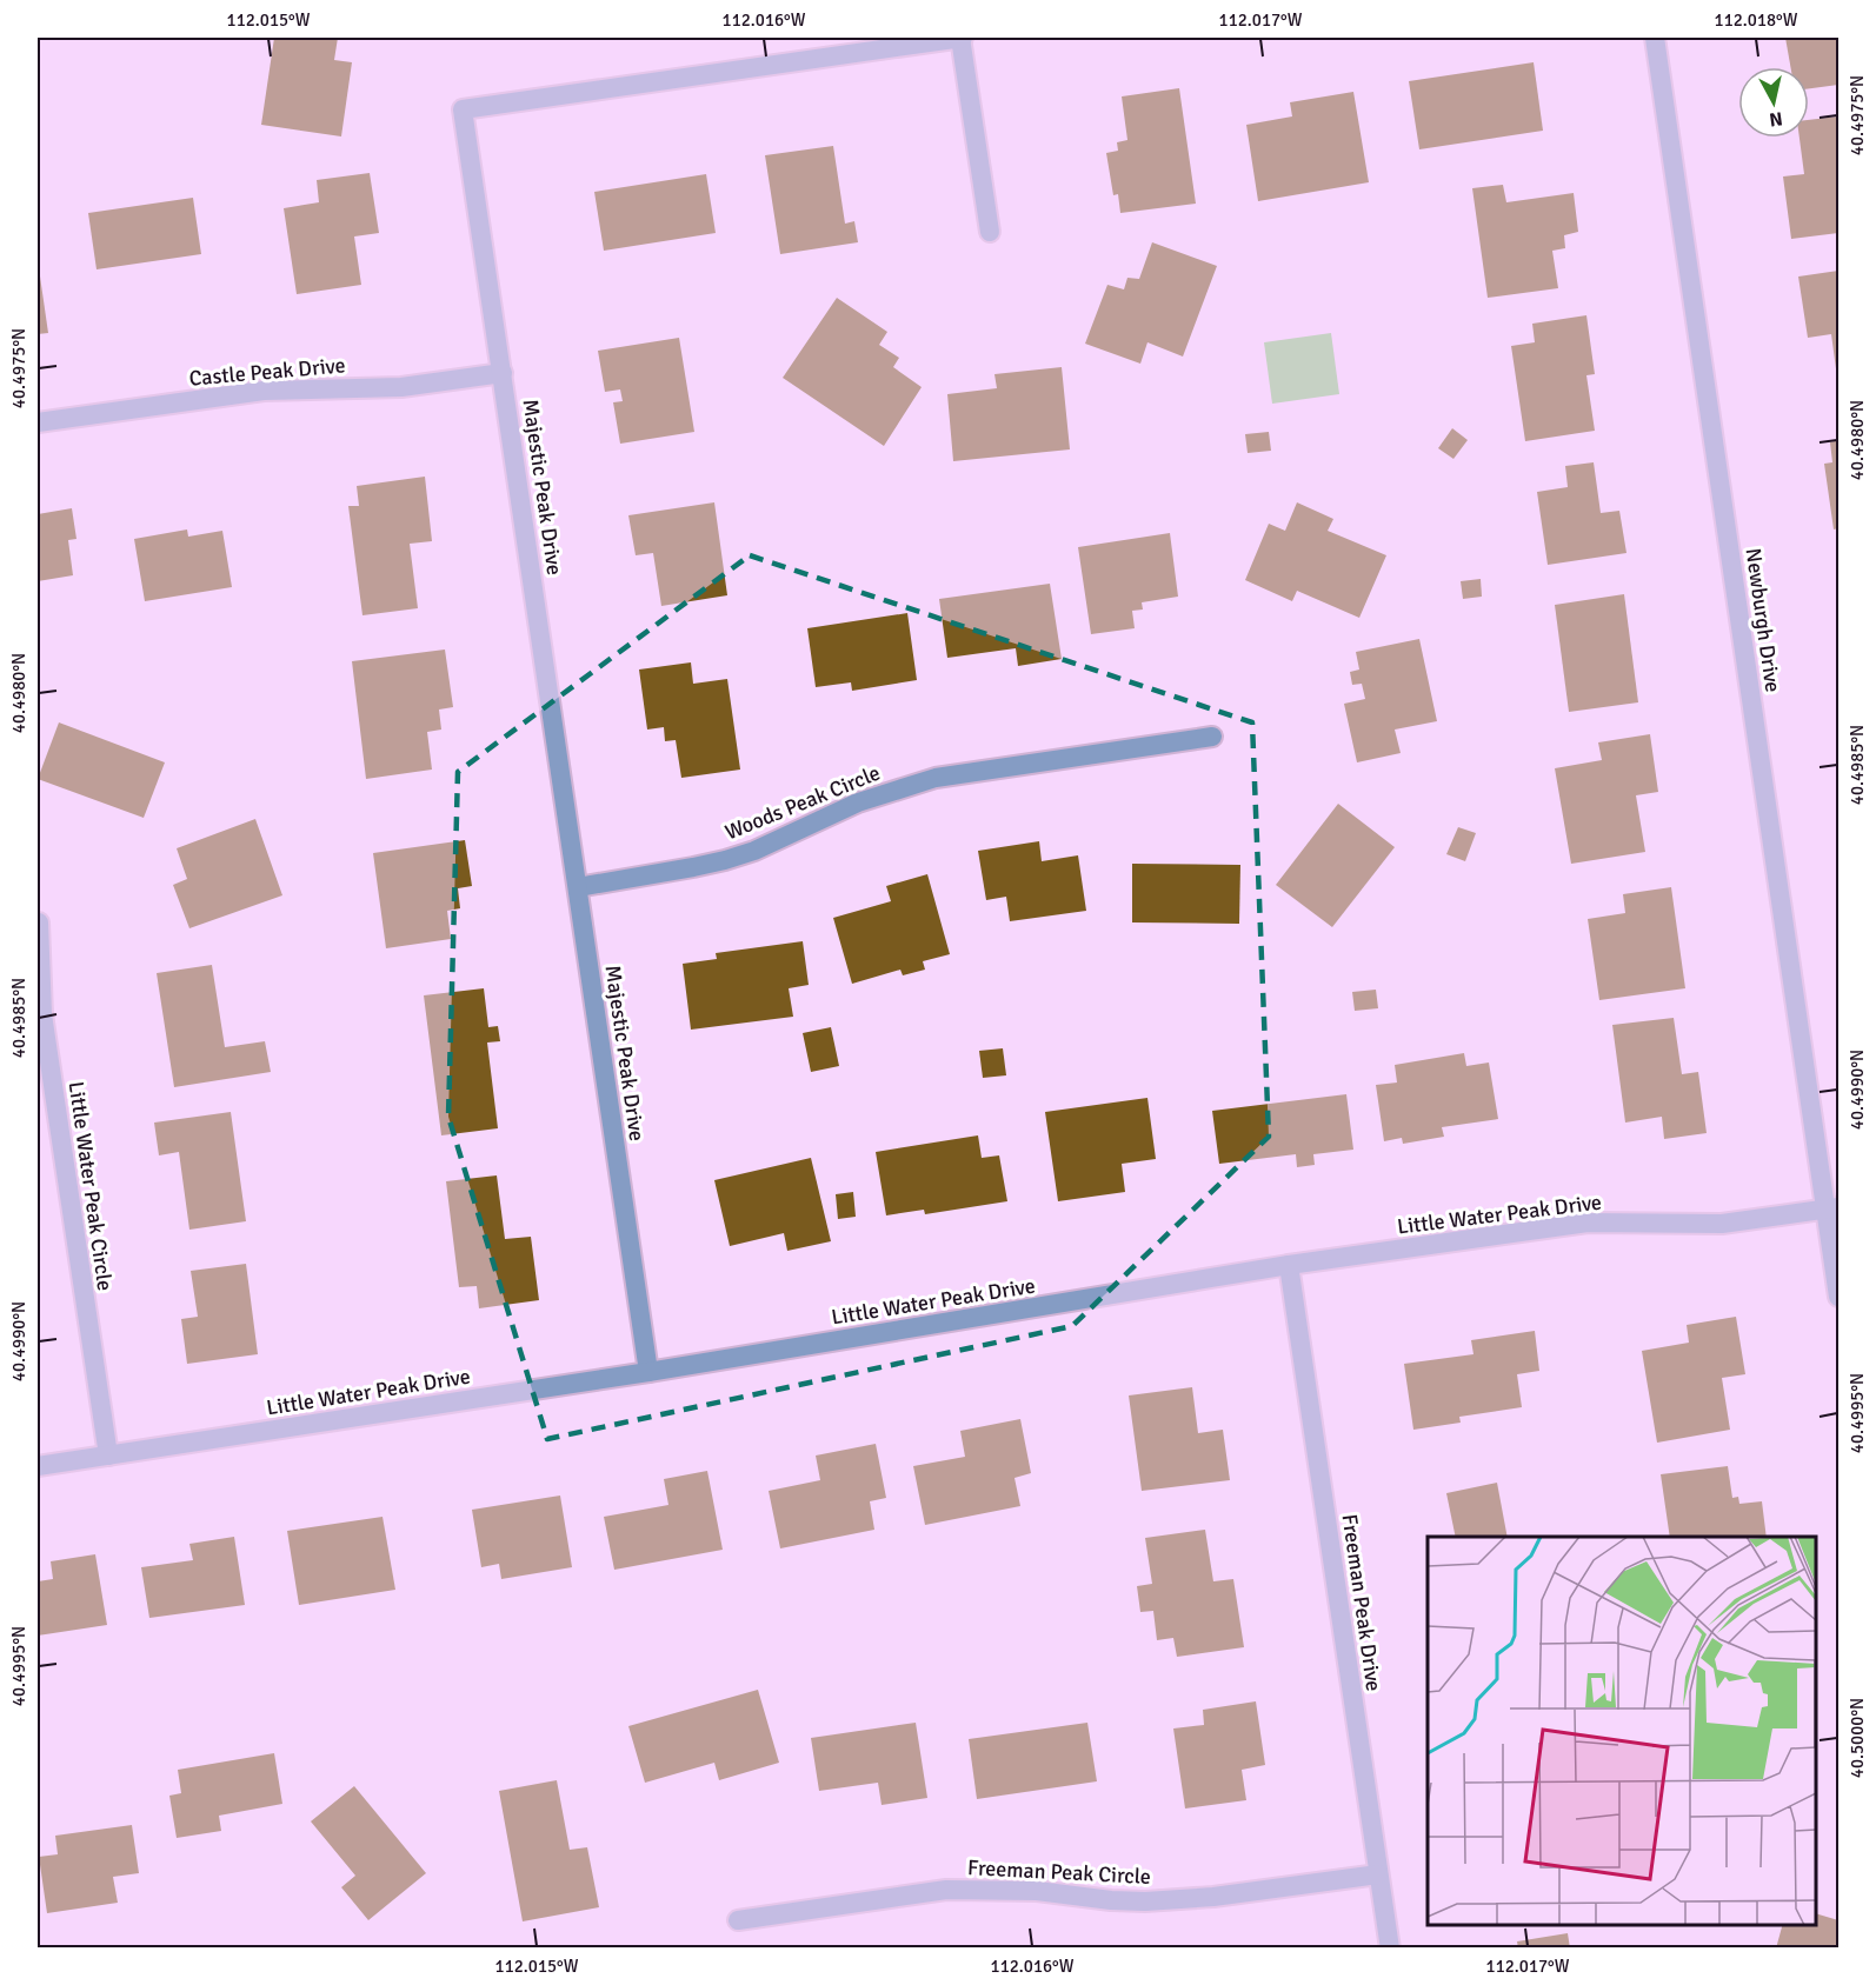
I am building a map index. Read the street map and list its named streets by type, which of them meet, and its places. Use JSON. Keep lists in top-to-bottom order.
{
  "streets": {
    "street": [
      "Castle Peak Drive",
      "Majestic Peak Drive",
      "Newburgh Drive",
      "Woods Peak Circle",
      "Little Water Peak Circle",
      "Little Water Peak Drive",
      "Freeman Peak Drive",
      "Freeman Peak Circle"
    ]
  },
  "crossings": [
    ["Castle Peak Drive", "Majestic Peak Drive"],
    ["Majestic Peak Drive", "Woods Peak Circle"],
    ["Majestic Peak Drive", "Little Water Peak Drive"],
    ["Newburgh Drive", "Little Water Peak Drive"],
    ["Little Water Peak Circle", "Little Water Peak Drive"],
    ["Little Water Peak Drive", "Freeman Peak Drive"],
    ["Freeman Peak Drive", "Freeman Peak Circle"]
  ],
  "north": "bottom",
  "coordinates": [
    "112.015°W",
    "112.016°W",
    "112.017°W",
    "112.018°W",
    "40.4975°N",
    "40.4980°N",
    "40.4985°N",
    "40.4990°N",
    "40.4995°N",
    "40.5000°N"
  ]
}
